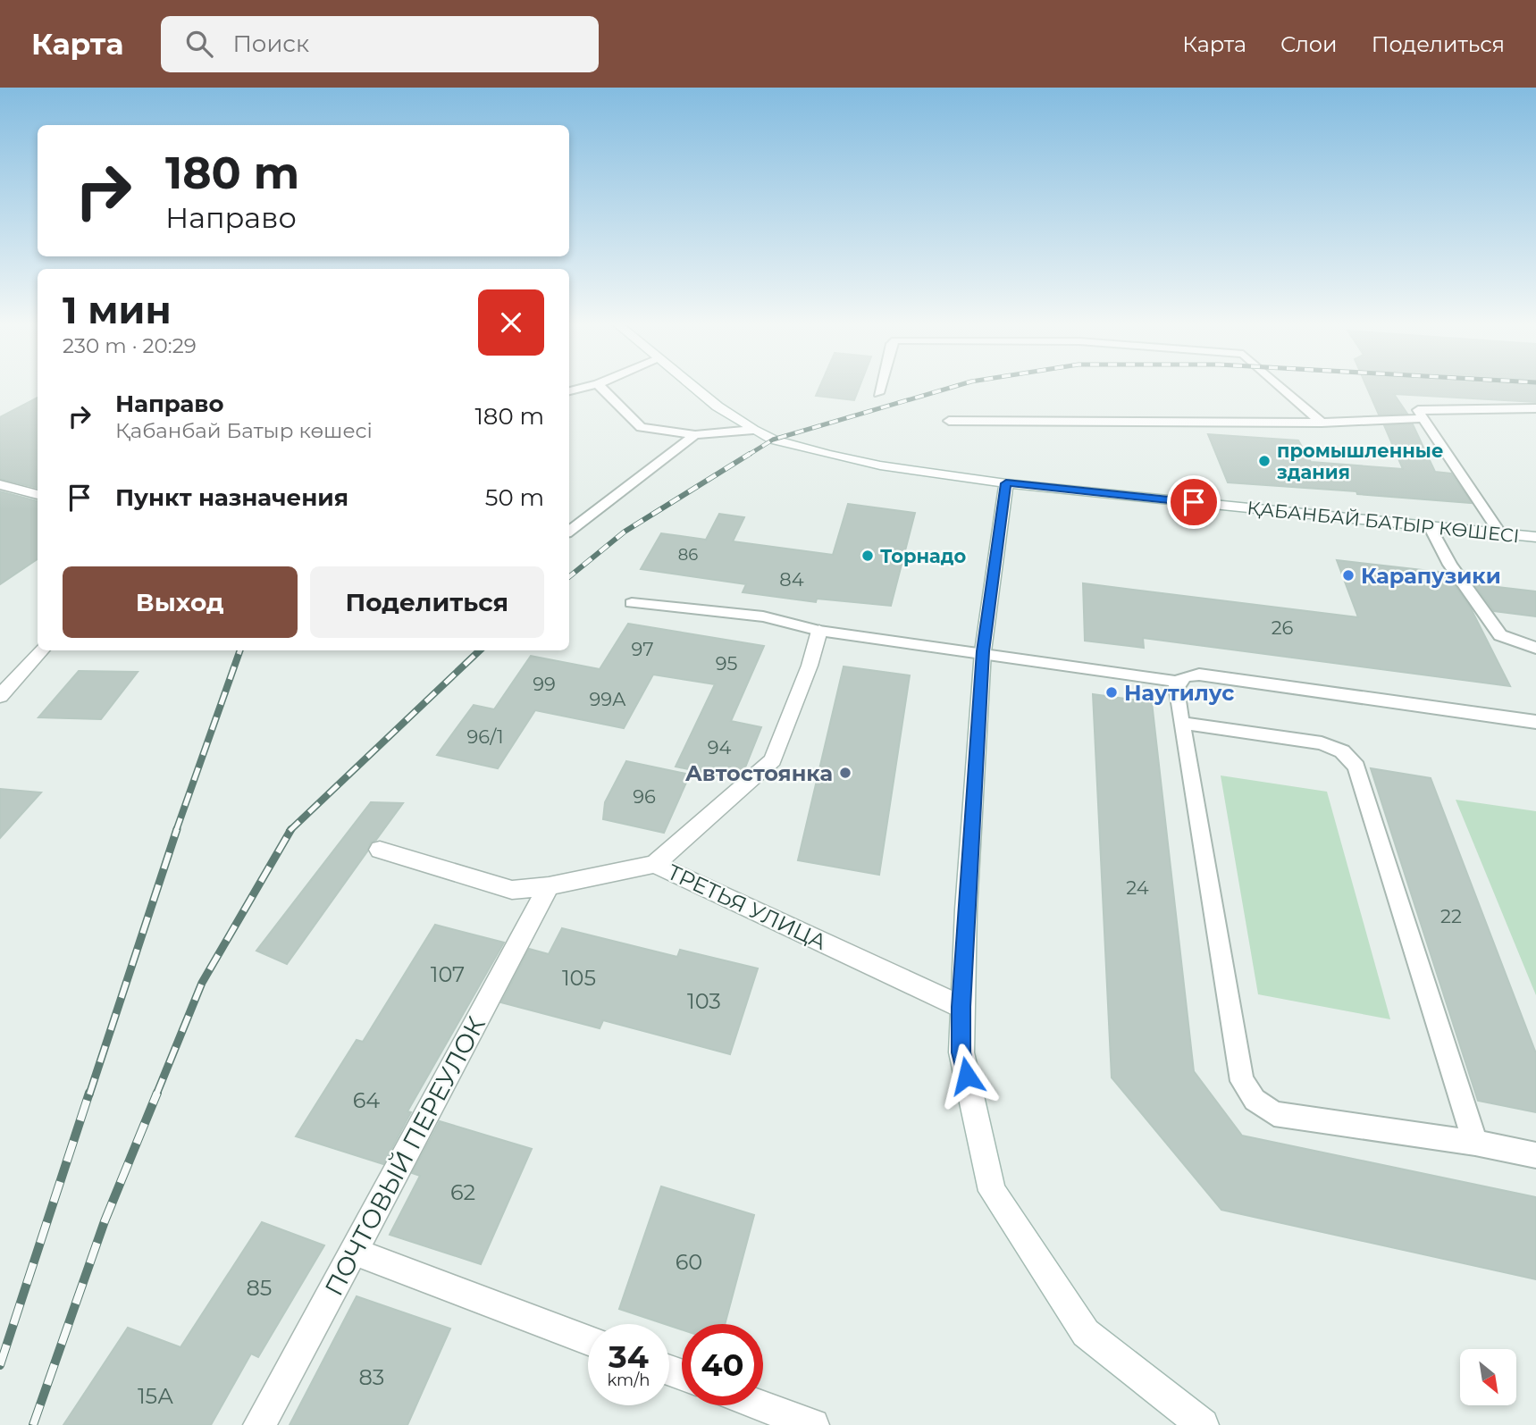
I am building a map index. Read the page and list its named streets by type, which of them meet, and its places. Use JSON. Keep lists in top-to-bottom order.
{
  "streets": {
    "street": ["ҚАБАНБАЙ БАТЫР КӨШЕСІ", "ТРЕТЬЯ УЛИЦА", "ПОЧТОВЫЙ ПЕРЕУЛОК"]
  },
  "crossings": [
    ["ТРЕТЬЯ УЛИЦА", "ПОЧТОВЫЙ ПЕРЕУЛОК"]
  ],
  "places": [
    "промышленные здания",
    "Торнадо",
    "Карапузики",
    "Наутилус",
    "Автостоянка"
  ],
  "house_numbers": [
    "86",
    "84",
    "26",
    "97",
    "95",
    "99",
    "99А",
    "96/1",
    "94",
    "96",
    "24",
    "22",
    "107",
    "105",
    "103",
    "64",
    "62",
    "60",
    "85",
    "83",
    "15А"
  ],
  "north": "bottom right",
  "page": {
    "header": "Карта",
    "search": "Поиск",
    "nav": ["Карта", "Слои", "Поделиться"],
    "turn": ["180 m", "Направо"],
    "heading": ["1 мин", "230 m · 20:29"],
    "list": [
      {
        "name": "Направо",
        "note": "Қабанбай Батыр көшесі",
        "value": "180 m"
      },
      {
        "name": "Пункт назначения",
        "value": "50 m"
      }
    ],
    "buttons": ["Выход", "Поделиться"],
    "speed": "34 km/h",
    "limit": "40"
  }
}
